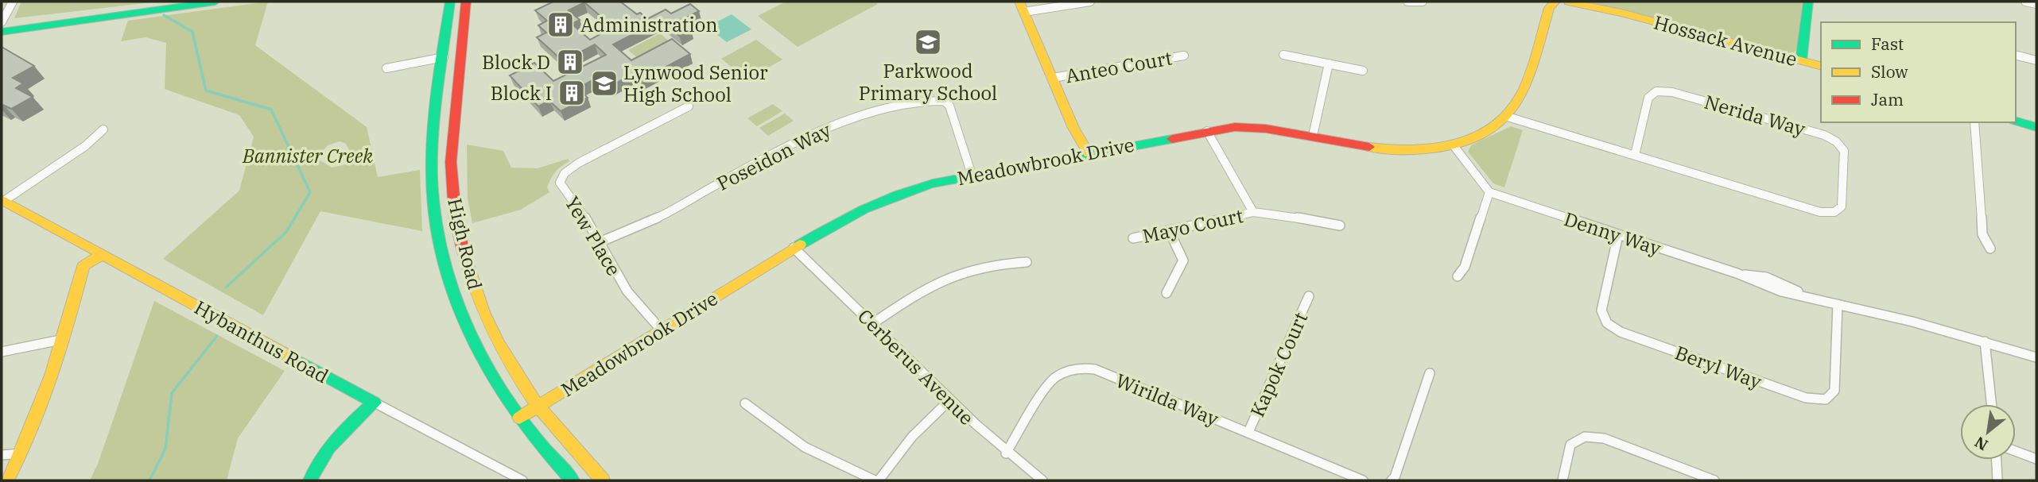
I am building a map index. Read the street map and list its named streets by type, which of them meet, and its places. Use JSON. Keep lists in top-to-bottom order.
{
  "streets": {
    "street": [
      "Hossack Avenue",
      "Anteo Court",
      "Nerida Way",
      "Poseidon Way",
      "Meadowbrook Drive",
      "Mayo Court",
      "Denny Way",
      "Yew Place",
      "High Road",
      "Hybanthus Road",
      "Kapok Court",
      "Cerberus Avenue",
      "Beryl Way",
      "Wirilda Way"
    ]
  },
  "crossings": [
    ["Nerida Way", "Meadowbrook Drive"],
    ["Poseidon Way", "Meadowbrook Drive"],
    ["Poseidon Way", "Yew Place"],
    ["Meadowbrook Drive", "Mayo Court"],
    ["Meadowbrook Drive", "Yew Place"],
    ["Meadowbrook Drive", "High Road"],
    ["Meadowbrook Drive", "Cerberus Avenue"],
    ["Denny Way", "Beryl Way"],
    ["Kapok Court", "Wirilda Way"],
    ["Cerberus Avenue", "Wirilda Way"]
  ],
  "parks": ["Bannister Creek"],
  "places": {
    "building": ["Administration", "Block D", "Block I"],
    "school or university": ["Parkwood Primary School", "Lynwood Senior High School"]
  },
  "legend": ["Fast", "Slow", "Jam"],
  "north": "bottom left"
}
